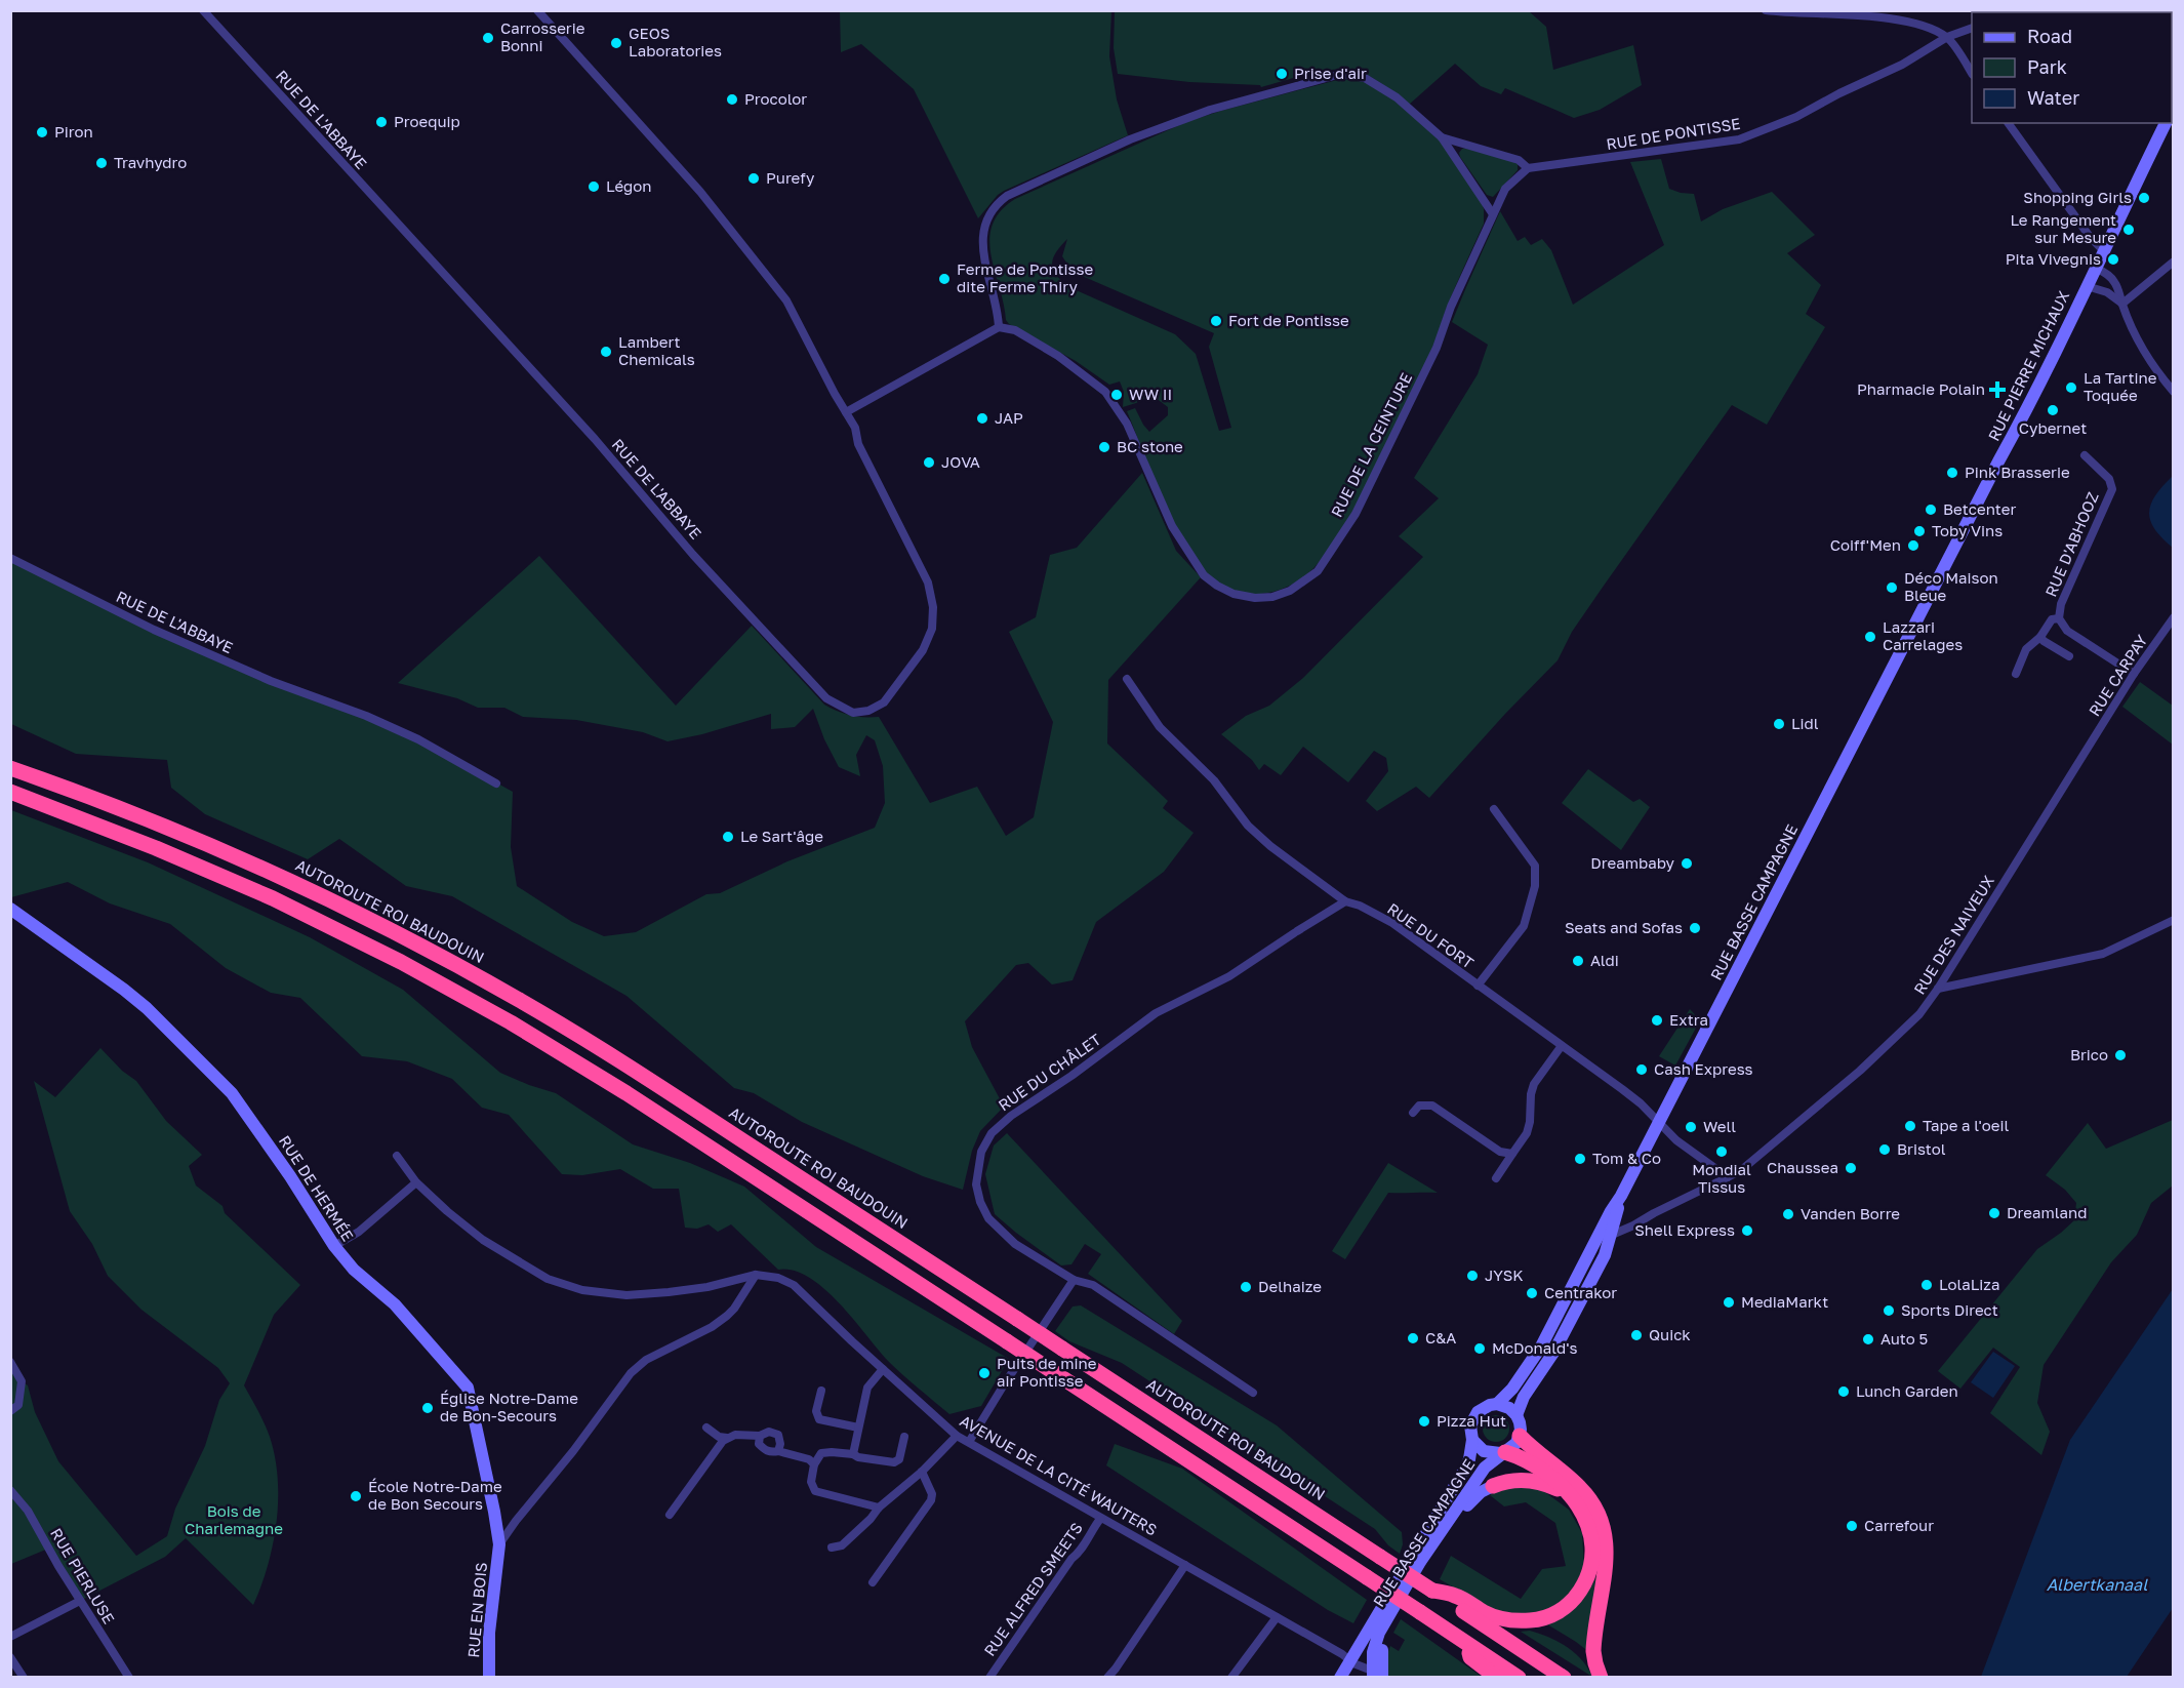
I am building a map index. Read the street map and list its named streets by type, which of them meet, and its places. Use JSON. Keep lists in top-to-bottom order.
{
  "streets": {
    "highway": ["AUTOROUTE ROI BAUDOUIN"],
    "main road": [
      "RUE PIERRE MICHAUX",
      "RUE BASSE CAMPAGNE",
      "RUE DE HERMÉE",
      "RUE EN BOIS"
    ],
    "street": [
      "RUE DE L'ABBAYE",
      "RUE DE PONTISSE",
      "RUE DE LA CEINTURE",
      "RUE D'ABHOOZ",
      "RUE CARPAY",
      "RUE DES NAIVEUX",
      "RUE DU FORT",
      "RUE DU CHÂLET",
      "AVENUE DE LA CITÉ WAUTERS",
      "RUE PIERLUSE",
      "RUE ALFRED SMEETS"
    ]
  },
  "crossings": [
    ["RUE PIERRE MICHAUX", "RUE BASSE CAMPAGNE"],
    ["RUE D'ABHOOZ", "RUE CARPAY"],
    ["RUE CARPAY", "RUE DES NAIVEUX"],
    ["RUE BASSE CAMPAGNE", "RUE DES NAIVEUX"],
    ["RUE BASSE CAMPAGNE", "RUE DU FORT"],
    ["RUE BASSE CAMPAGNE", "AVENUE DE LA CITÉ WAUTERS"],
    ["RUE DU FORT", "RUE DU CHÂLET"],
    ["RUE DE HERMÉE", "RUE EN BOIS"],
    ["AVENUE DE LA CITÉ WAUTERS", "RUE ALFRED SMEETS"]
  ],
  "water": ["Albertkanaal"],
  "parks": ["Bois de Charlemagne"],
  "places": {
    "other": [
      "Carrosserie Bonni",
      "GEOS Laboratories",
      "Prise d'air",
      "Procolor",
      "Proequip",
      "Piron",
      "Travhydro",
      "Purefy",
      "Légon",
      "Shopping Girls",
      "Le Rangement sur Mesure",
      "Pita Vivegnis",
      "Ferme de Pontisse dite Ferme Thiry",
      "Fort de Pontisse",
      "Lambert Chemicals",
      "La Tartine Toquée",
      "WW II",
      "Cybernet",
      "JAP",
      "BC stone",
      "JOVA",
      "Pink Brasserie",
      "Betcenter",
      "Toby Vins",
      "Coiff'Men",
      "Déco Maison Bleue",
      "Lazzari Carrelages",
      "Lidl",
      "Le Sart'âge",
      "Dreambaby",
      "Seats and Sofas",
      "Aldi",
      "Extra",
      "Brico",
      "Cash Express",
      "Tape a l'oeil",
      "Well",
      "Bristol",
      "Mondial Tissus",
      "Tom & Co",
      "Chaussea",
      "Dreamland",
      "Vanden Borre",
      "Shell Express",
      "JYSK",
      "LolaLiza",
      "Delhaize",
      "Centrakor",
      "MediaMarkt",
      "Sports Direct",
      "Quick",
      "C&A",
      "Auto 5",
      "McDonald's",
      "Puits de mine air Pontisse",
      "Lunch Garden",
      "Église Notre-Dame de Bon-Secours",
      "Pizza Hut",
      "École Notre-Dame de Bon Secours",
      "Carrefour"
    ],
    "health": ["Pharmacie Polain"]
  },
  "legend": ["Road", "Park", "Water"]
}
